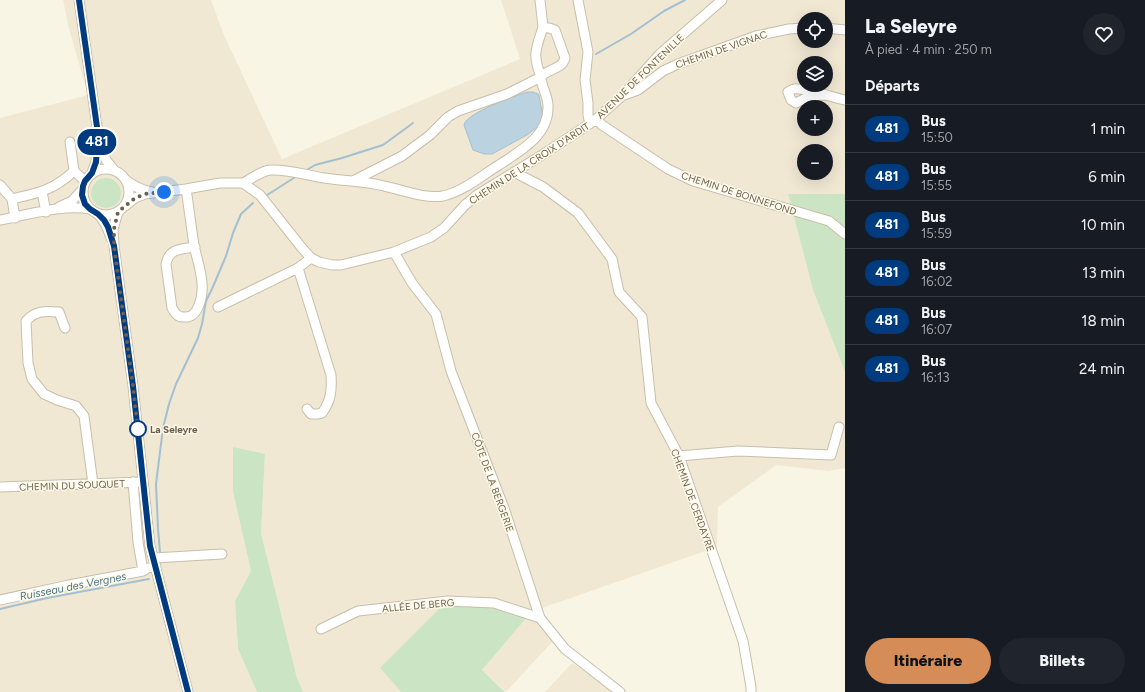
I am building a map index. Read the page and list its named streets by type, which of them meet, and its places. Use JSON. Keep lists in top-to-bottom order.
{
  "streets": {
    "street": [
      "CHEMIN DE VIGNAC",
      "AVENUE DE FONTENILLE",
      "CHEMIN DE LA CROIX D'ARDIT",
      "CHEMIN DE BONNEFOND",
      "CÔTE DE LA BERGERIE",
      "CHEMIN DU SOUQUET",
      "CHEMIN DE CERDAYRE",
      "ALLÉE DE BERG"
    ]
  },
  "crossings": [
    ["CHEMIN DE VIGNAC", "AVENUE DE FONTENILLE"],
    ["AVENUE DE FONTENILLE", "CHEMIN DE LA CROIX D'ARDIT"],
    ["AVENUE DE FONTENILLE", "CHEMIN DE BONNEFOND"],
    ["CHEMIN DE LA CROIX D'ARDIT", "CHEMIN DE BONNEFOND"],
    ["CHEMIN DE LA CROIX D'ARDIT", "CÔTE DE LA BERGERIE"],
    ["CHEMIN DE LA CROIX D'ARDIT", "CHEMIN DE CERDAYRE"],
    ["CÔTE DE LA BERGERIE", "ALLÉE DE BERG"]
  ],
  "water": ["Ruisseau des Vergnes"],
  "places": ["La Seleyre"],
  "lines": ["bus line 481"],
  "page": {
    "on_map": "481",
    "heading": [
      ["La Seleyre", "À pied · 4 min · 250 m"],
      "Départs"
    ],
    "map_buttons": ["+", "−"],
    "list": [
      {
        "mark": "481",
        "name": "Bus",
        "note": "15:50",
        "value": "1 min"
      },
      {
        "mark": "481",
        "name": "Bus",
        "note": "15:55",
        "value": "6 min"
      },
      {
        "mark": "481",
        "name": "Bus",
        "note": "15:59",
        "value": "10 min"
      },
      {
        "mark": "481",
        "name": "Bus",
        "note": "16:02",
        "value": "13 min"
      },
      {
        "mark": "481",
        "name": "Bus",
        "note": "16:07",
        "value": "18 min"
      },
      {
        "mark": "481",
        "name": "Bus",
        "note": "16:13",
        "value": "24 min"
      }
    ],
    "buttons": ["Itinéraire", "Billets"]
  }
}
